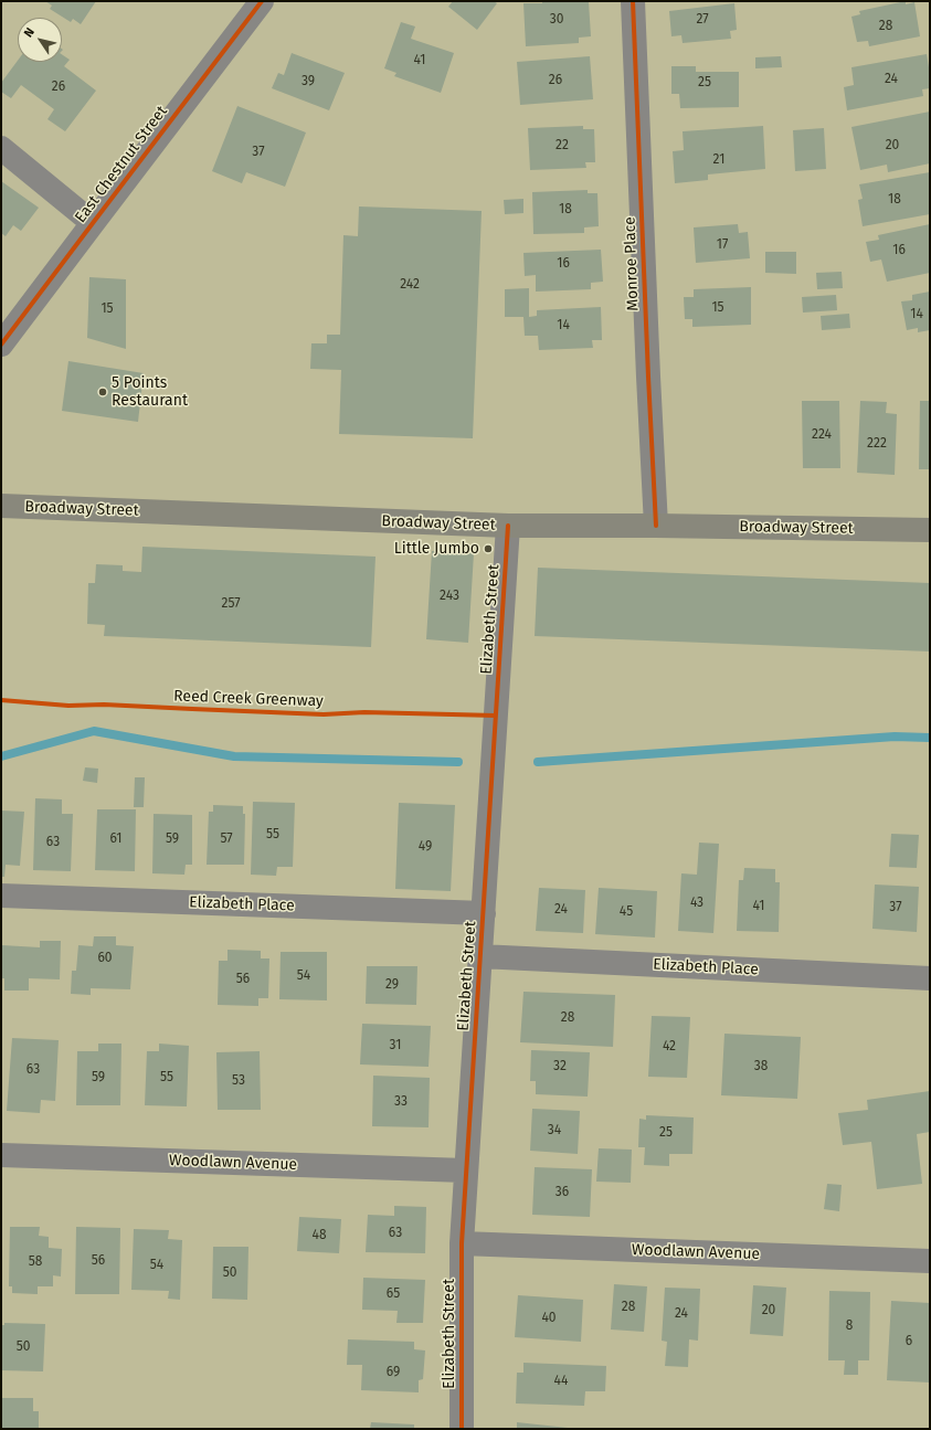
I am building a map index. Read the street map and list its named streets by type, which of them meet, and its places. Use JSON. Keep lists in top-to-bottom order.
{
  "streets": {
    "main road": ["Broadway Street"],
    "street": [
      "East Chestnut Street",
      "Monroe Place",
      "Elizabeth Street",
      "Elizabeth Place",
      "Woodlawn Avenue"
    ],
    "cycle path": ["Reed Creek Greenway"]
  },
  "crossings": [
    ["Monroe Place", "Broadway Street"],
    ["Broadway Street", "Elizabeth Street"],
    ["Elizabeth Street", "Elizabeth Place"],
    ["Elizabeth Street", "Woodlawn Avenue"]
  ],
  "places": ["5 Points Restaurant", "Little Jumbo"],
  "house_numbers": [
    "30",
    "27",
    "28",
    "41",
    "24",
    "26",
    "39",
    "25",
    "26",
    "22",
    "20",
    "37",
    "21",
    "18",
    "18",
    "17",
    "16",
    "16",
    "242",
    "15",
    "15",
    "14",
    "14",
    "224",
    "222",
    "243",
    "257",
    "55",
    "61",
    "59",
    "57",
    "63",
    "49",
    "43",
    "41",
    "37",
    "24",
    "45",
    "60",
    "54",
    "56",
    "29",
    "28",
    "31",
    "42",
    "32",
    "38",
    "63",
    "59",
    "55",
    "53",
    "33",
    "34",
    "25",
    "36",
    "63",
    "48",
    "56",
    "58",
    "54",
    "50",
    "65",
    "28",
    "20",
    "24",
    "40",
    "8",
    "6",
    "50",
    "69",
    "44"
  ],
  "north": "top left"
}
